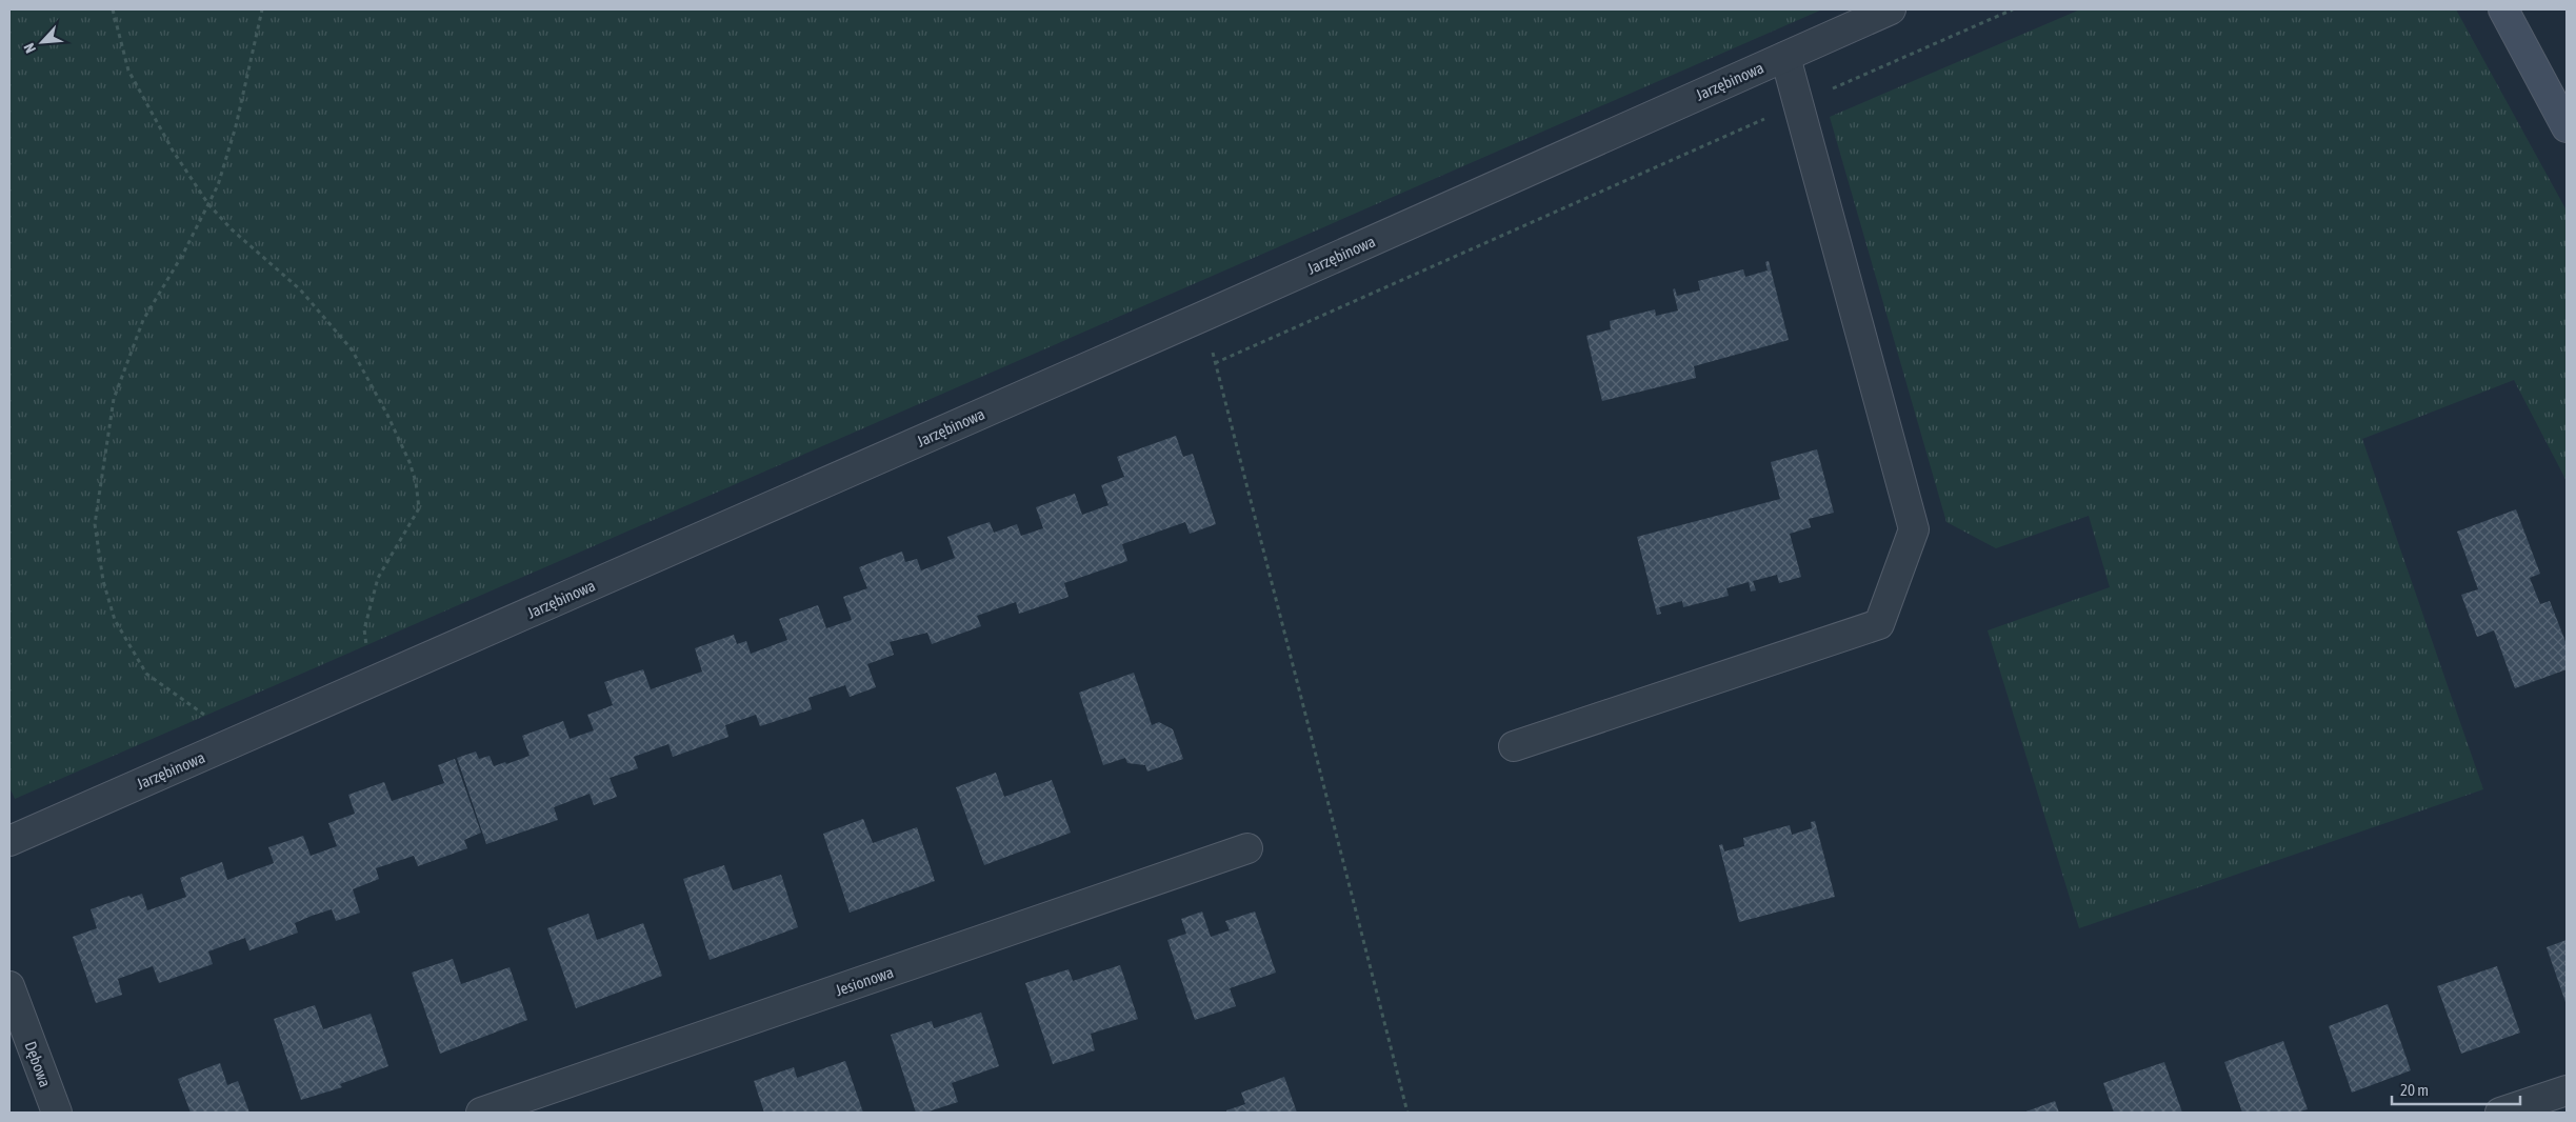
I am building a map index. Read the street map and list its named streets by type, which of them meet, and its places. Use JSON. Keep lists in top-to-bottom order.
{
  "streets": {
    "street": ["Jarzębinowa", "Jesionowa", "Dębowa"]
  },
  "scale_bar": "20 m",
  "north": "bottom left"
}
